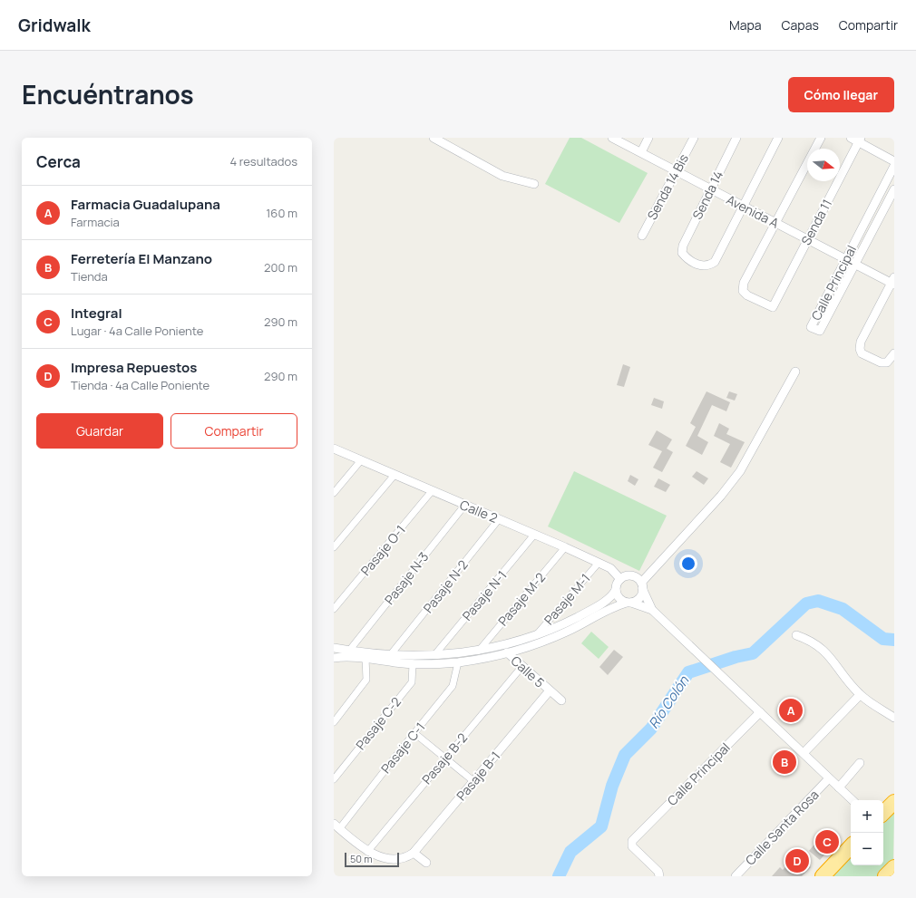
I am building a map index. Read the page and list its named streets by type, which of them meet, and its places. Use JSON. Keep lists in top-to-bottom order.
{
  "streets": {
    "street": [
      "Senda 14 Bis",
      "Senda 14",
      "Avenida A",
      "Senda 11",
      "Calle Principal",
      "Calle 2",
      "Pasaje O-1",
      "Pasaje N-3",
      "Pasaje N-2",
      "Pasaje N-1",
      "Pasaje M-2",
      "Pasaje M-1",
      "Calle 5",
      "Pasaje C-2",
      "Pasaje C-1",
      "Pasaje B-2",
      "Pasaje B-1",
      "Calle Santa Rosa"
    ]
  },
  "crossings": [
    ["Senda 14 Bis", "Avenida A"],
    ["Senda 14", "Avenida A"],
    ["Avenida A", "Senda 11"],
    ["Avenida A", "Calle Principal"],
    ["Calle 2", "Pasaje O-1"],
    ["Calle 2", "Pasaje N-3"],
    ["Calle 2", "Pasaje N-2"],
    ["Calle 2", "Pasaje N-1"],
    ["Calle 2", "Pasaje M-2"],
    ["Calle 2", "Pasaje M-1"],
    ["Calle 5", "Pasaje B-2"],
    ["Calle 5", "Pasaje B-1"],
    ["Pasaje B-2", "Pasaje B-1"]
  ],
  "water": ["Río Colón"],
  "scale_bar": "50 m",
  "north": "right",
  "page": {
    "header": "Gridwalk",
    "nav": ["Mapa", "Capas", "Compartir"],
    "title": "Encuéntranos",
    "buttons": [
      "Cómo llegar",
      ["Guardar", "Compartir"]
    ],
    "heading": ["Cerca", "4 resultados"],
    "list": [
      {
        "mark": "A",
        "name": "Farmacia Guadalupana",
        "note": "Farmacia",
        "value": "160 m"
      },
      {
        "mark": "B",
        "name": "Ferretería El Manzano",
        "note": "Tienda",
        "value": "200 m"
      },
      {
        "mark": "C",
        "name": "Integral",
        "note": "Lugar · 4a Calle Poniente",
        "value": "290 m"
      },
      {
        "mark": "D",
        "name": "Impresa Repuestos",
        "note": "Tienda · 4a Calle Poniente",
        "value": "290 m"
      }
    ],
    "pins": [
      "A",
      "B",
      "C",
      "D"
    ],
    "map_buttons": ["+", "−"],
    "scale": "50 m"
  }
}
